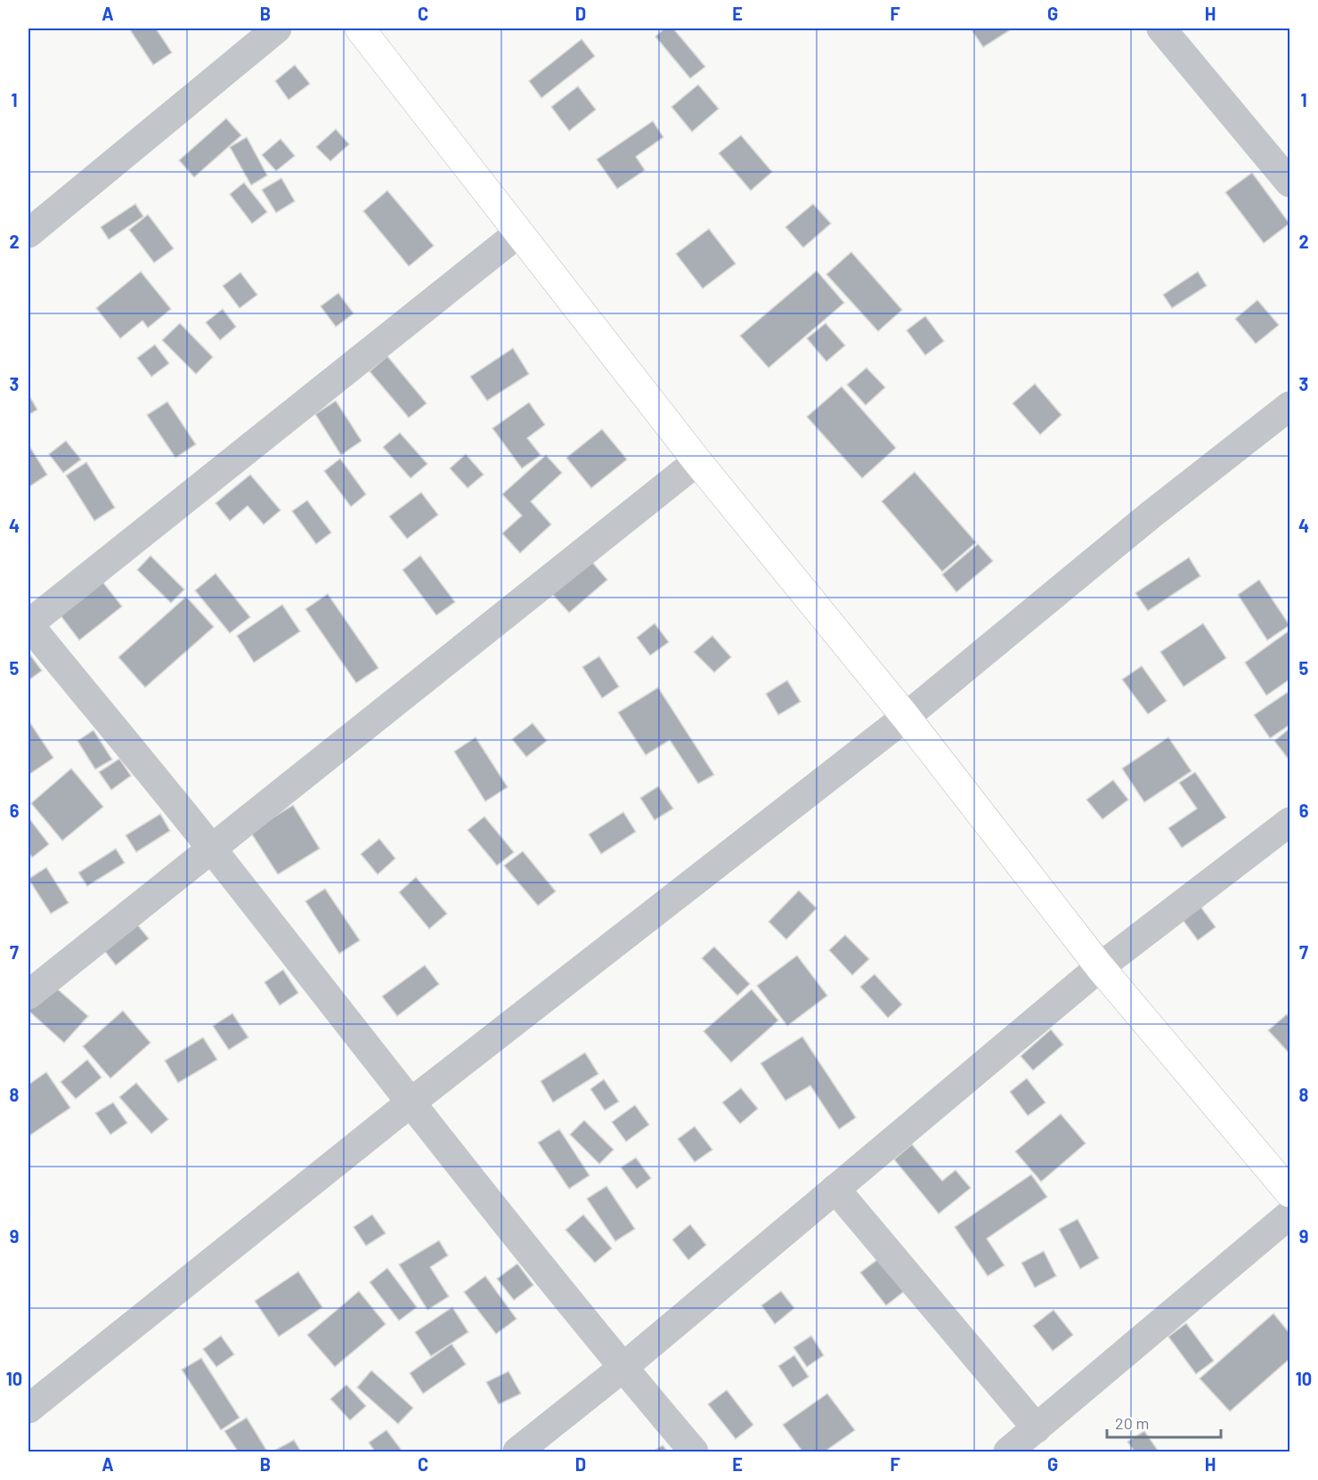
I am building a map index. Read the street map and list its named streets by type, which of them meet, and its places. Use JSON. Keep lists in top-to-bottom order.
{
  "scale_bar": "20 m",
  "grid": {
    "columns": [
      "A",
      "B",
      "C",
      "D",
      "E",
      "F",
      "G",
      "H"
    ],
    "rows": [
      "1",
      "2",
      "3",
      "4",
      "5",
      "6",
      "7",
      "8",
      "9",
      "10"
    ]
  }
}
